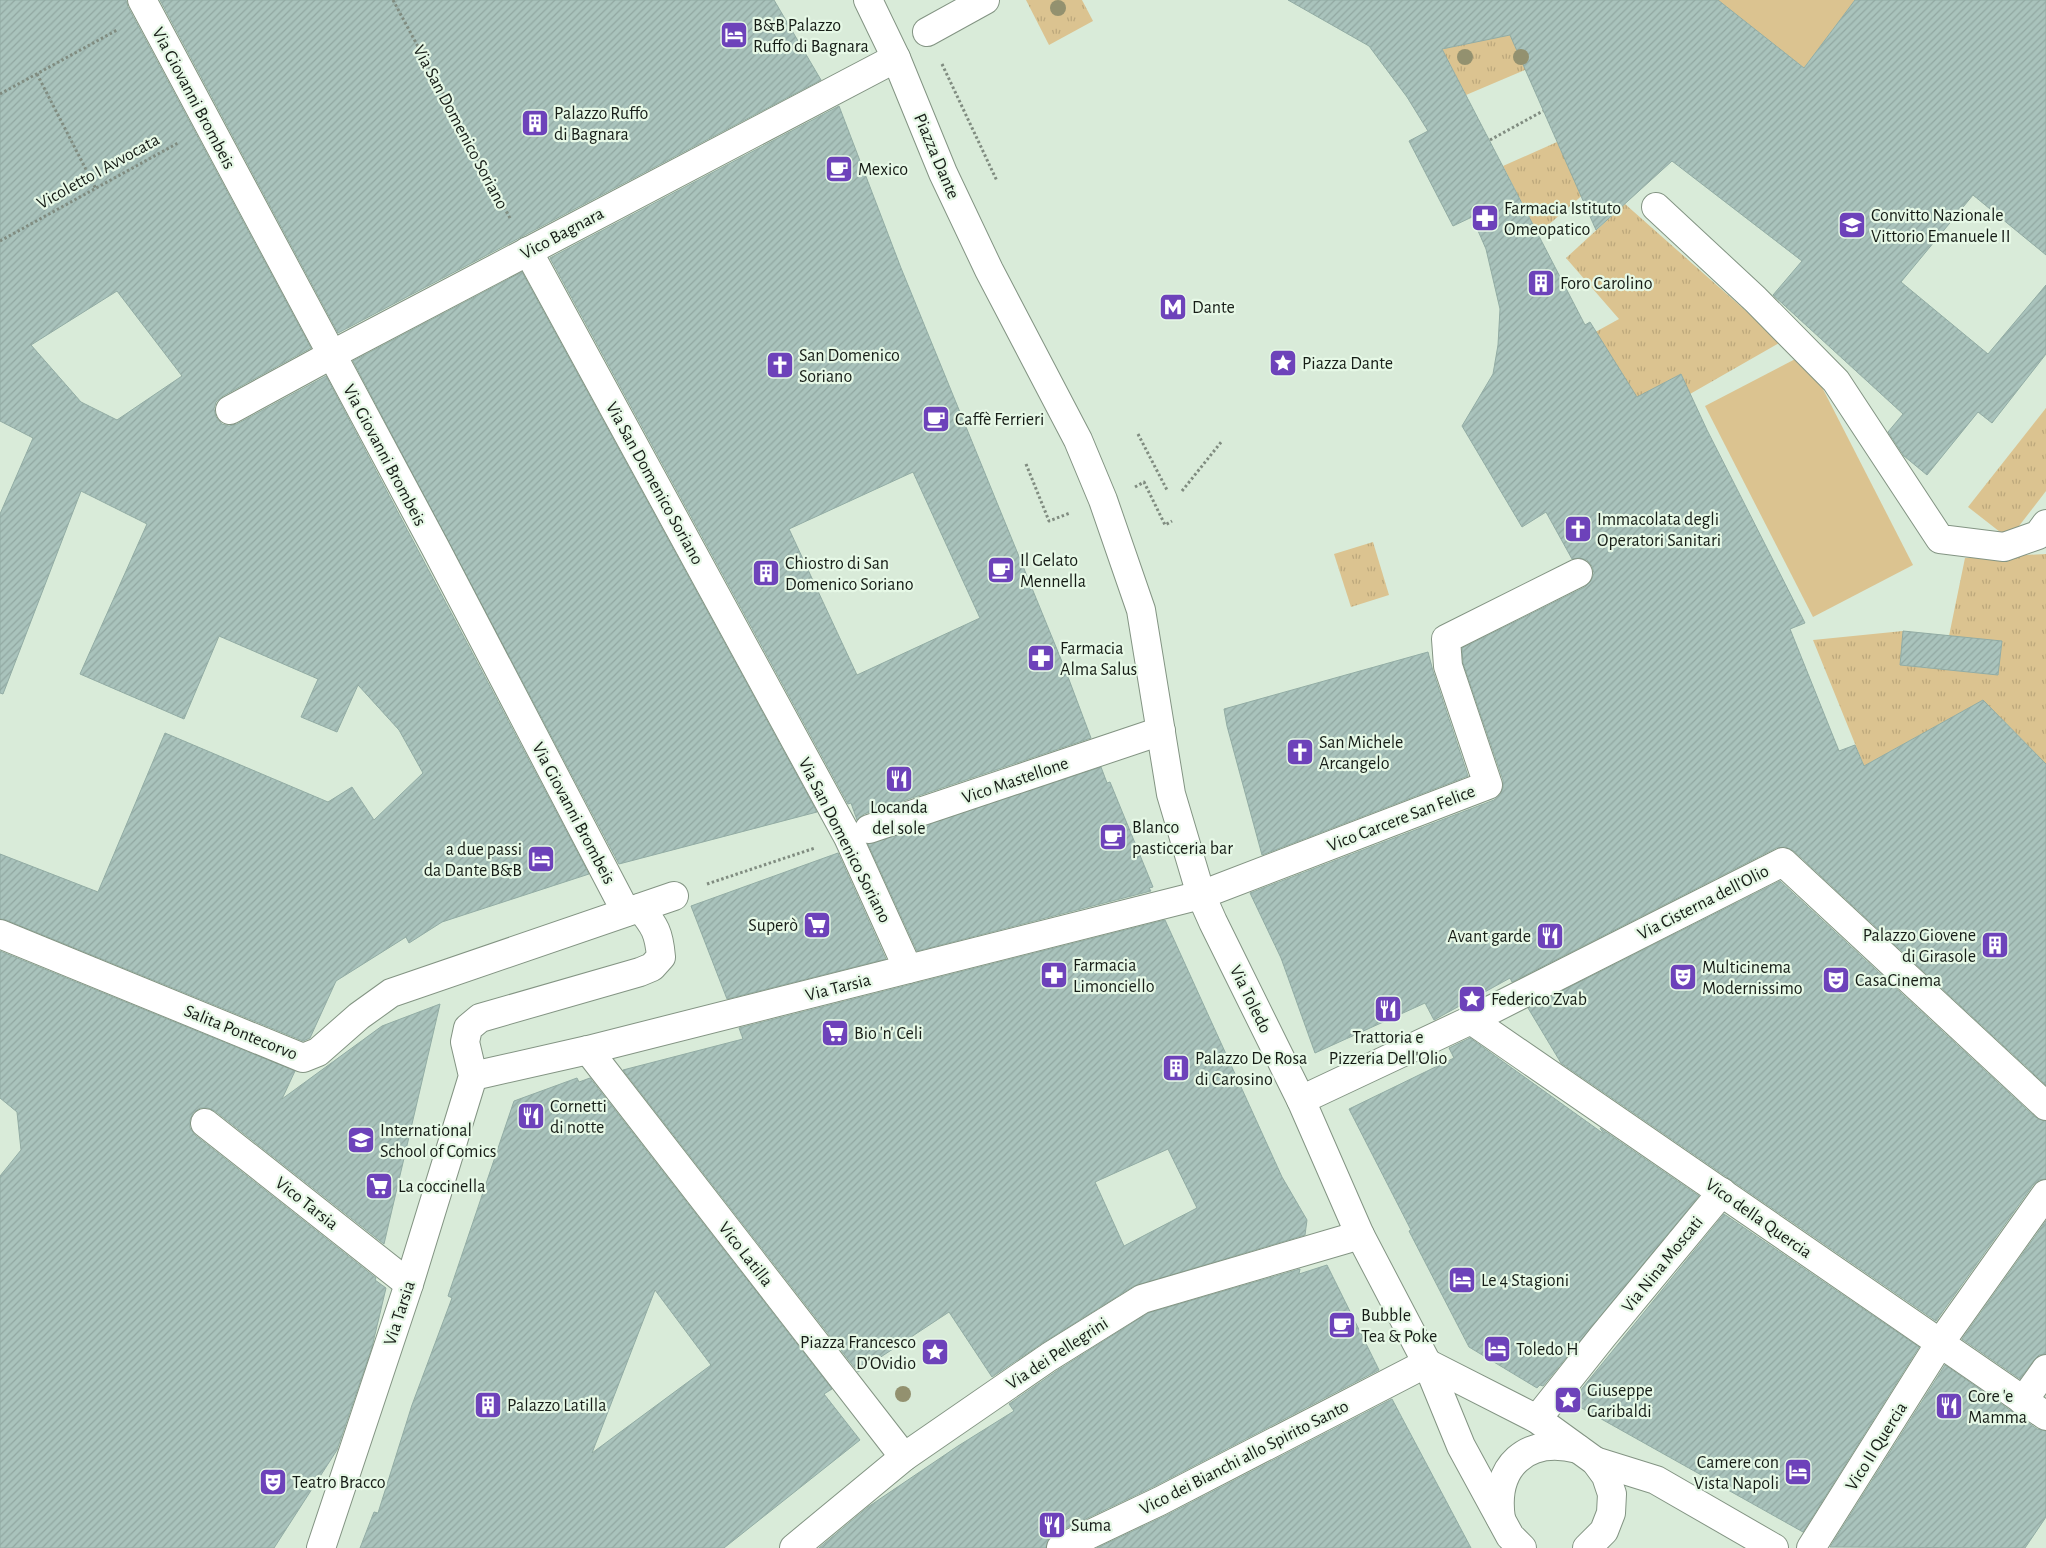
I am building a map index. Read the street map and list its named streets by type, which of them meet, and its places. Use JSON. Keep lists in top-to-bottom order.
{
  "streets": {
    "street": [
      "Via Giovanni Brombeis",
      "Via San Domenico Soriano",
      "Piazza Dante",
      "Vico Bagnara",
      "Vico Mastellone",
      "Vico Carcere San Felice",
      "Via Cisterna dell'Olio",
      "Via Tarsia",
      "Via Toledo",
      "Salita Pontecorvo",
      "Vico Tarsia",
      "Vico della Quercia",
      "Vico Latilla",
      "Via Nina Moscati",
      "Via dei Pellegrini",
      "Vico II Quercia",
      "Vico dei Bianchi allo Spirito Santo"
    ],
    "path": ["Vicoletto I Avvocata"]
  },
  "crossings": [
    ["Via Giovanni Brombeis", "Vicoletto I Avvocata"],
    ["Via Giovanni Brombeis", "Vico Bagnara"],
    ["Via Giovanni Brombeis", "Salita Pontecorvo"],
    ["Via San Domenico Soriano", "Vico Bagnara"],
    ["Via San Domenico Soriano", "Via Tarsia"],
    ["Piazza Dante", "Vico Bagnara"],
    ["Piazza Dante", "Vico Mastellone"],
    ["Piazza Dante", "Via Toledo"],
    ["Vico Mastellone", "Via Toledo"],
    ["Vico Carcere San Felice", "Via Tarsia"],
    ["Vico Carcere San Felice", "Via Toledo"],
    ["Via Cisterna dell'Olio", "Via Toledo"],
    ["Via Cisterna dell'Olio", "Vico della Quercia"],
    ["Via Tarsia", "Via Toledo"],
    ["Via Tarsia", "Vico Tarsia"],
    ["Via Tarsia", "Vico Latilla"],
    ["Via Toledo", "Via dei Pellegrini"],
    ["Via Toledo", "Vico dei Bianchi allo Spirito Santo"],
    ["Vico della Quercia", "Via Nina Moscati"],
    ["Vico della Quercia", "Vico II Quercia"],
    ["Vico Latilla", "Via dei Pellegrini"]
  ],
  "places": {
    "hotel": [
      "B&B Palazzo Ruffo di Bagnara",
      "a due passi da Dante B&B",
      "Le 4 Stagioni",
      "Toledo H",
      "Camere con Vista Napoli"
    ],
    "building": [
      "Palazzo Ruffo di Bagnara",
      "Foro Carolino",
      "Chiostro di San Domenico Soriano",
      "Palazzo Giovene di Girasole",
      "Palazzo De Rosa di Carosino",
      "Palazzo Latilla"
    ],
    "cafe": [
      "Mexico",
      "Caffè Ferrieri",
      "Il Gelato Mennella",
      "Blanco pasticceria bar",
      "Bubble Tea & Poke"
    ],
    "pharmacy": ["Farmacia Istituto Omeopatico", "Farmacia Alma Salus", "Farmacia Limonciello"],
    "school or university": ["Convitto Nazionale Vittorio Emanuele II", "International School of Comics"],
    "metro station": ["Dante"],
    "place": [
      "Piazza Dante",
      "Federico Zvab",
      "Piazza Francesco D'Ovidio",
      "Giuseppe Garibaldi"
    ],
    "church": ["San Domenico Soriano", "Immacolata degli Operatori Sanitari", "San Michele Arcangelo"],
    "restaurant": [
      "Locanda del sole",
      "Avant garde",
      "Trattoria e Pizzeria Dell'Olio",
      "Cornetti di notte",
      "Core 'e Mamma",
      "Suma"
    ],
    "supermarket": ["Superò", "Bio 'n' Celi", "La coccinella"],
    "theatre": ["Multicinema Modernissimo", "CasaCinema", "Teatro Bracco"]
  }
}
